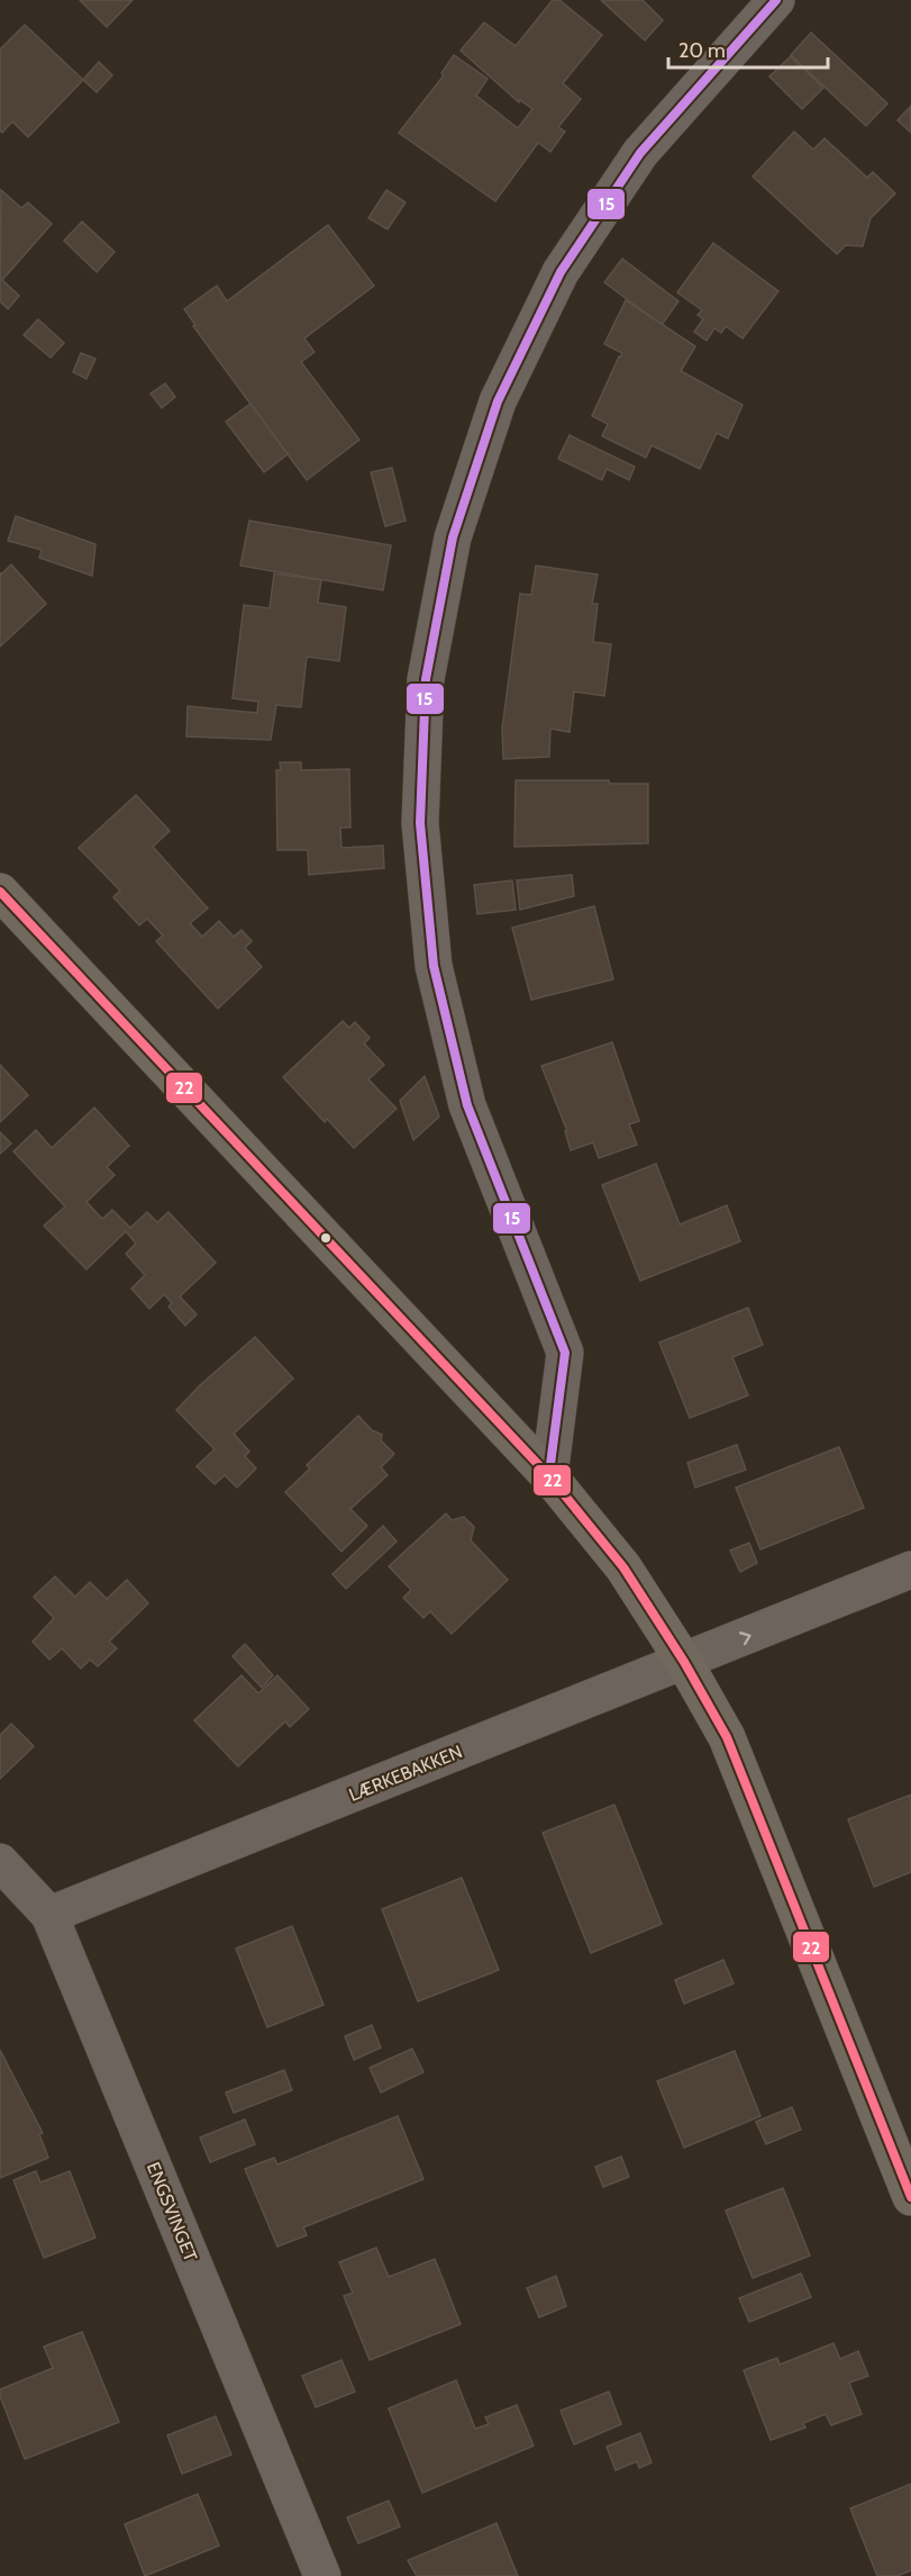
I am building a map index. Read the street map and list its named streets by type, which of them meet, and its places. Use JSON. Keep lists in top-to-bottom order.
{
  "streets": {
    "street": ["LÆRKEBAKKEN", "ENGSVINGET"]
  },
  "crossings": [
    ["LÆRKEBAKKEN", "ENGSVINGET"]
  ],
  "lines": ["transit line 15", "transit line 22"],
  "scale_bar": "20 m"
}
